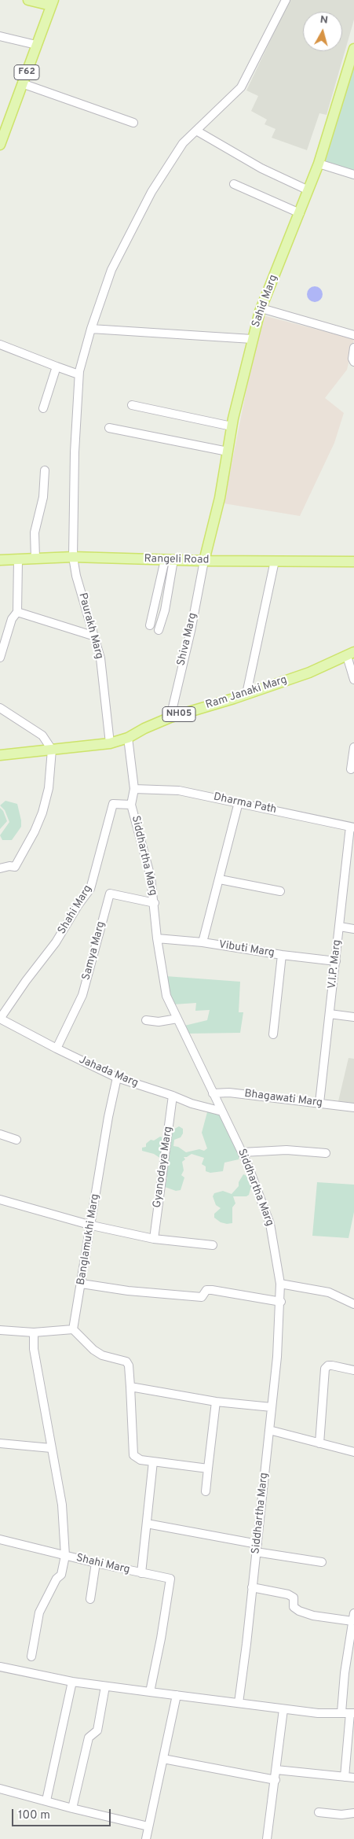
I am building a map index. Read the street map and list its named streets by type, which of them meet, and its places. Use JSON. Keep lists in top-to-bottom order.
{
  "streets": {
    "main road": [
      "F62",
      "Sahid Marg",
      "Rangeli Road",
      "Ram Janaki Marg",
      "NH05"
    ],
    "street": [
      "Paurakh Marg",
      "Shiva Marg",
      "Dharma Path",
      "Siddhartha Marg",
      "Shahi Marg",
      "Vibuti Marg",
      "Samya Marg",
      "V.I.P. Marg",
      "Jahada Marg",
      "Bhagawati Marg",
      "Gyanodaya Marg",
      "Banglamukhi Marg"
    ]
  },
  "crossings": [
    ["Sahid Marg", "Rangeli Road"],
    ["Sahid Marg", "Shiva Marg"],
    ["Rangeli Road", "Paurakh Marg"],
    ["Rangeli Road", "Shiva Marg"],
    ["Paurakh Marg", "Ram Janaki Marg"],
    ["Shiva Marg", "Ram Janaki Marg"],
    ["Ram Janaki Marg", "Siddhartha Marg"],
    ["Dharma Path", "Siddhartha Marg"],
    ["Dharma Path", "V.I.P. Marg"],
    ["Siddhartha Marg", "Shahi Marg"],
    ["Siddhartha Marg", "Vibuti Marg"],
    ["Siddhartha Marg", "Samya Marg"],
    ["Siddhartha Marg", "Jahada Marg"],
    ["Siddhartha Marg", "Bhagawati Marg"],
    ["Shahi Marg", "Jahada Marg"],
    ["Vibuti Marg", "V.I.P. Marg"],
    ["Samya Marg", "Jahada Marg"],
    ["V.I.P. Marg", "Bhagawati Marg"],
    ["Jahada Marg", "Gyanodaya Marg"],
    ["Jahada Marg", "Banglamukhi Marg"]
  ],
  "scale_bar": "100 m",
  "north": "top"
}
